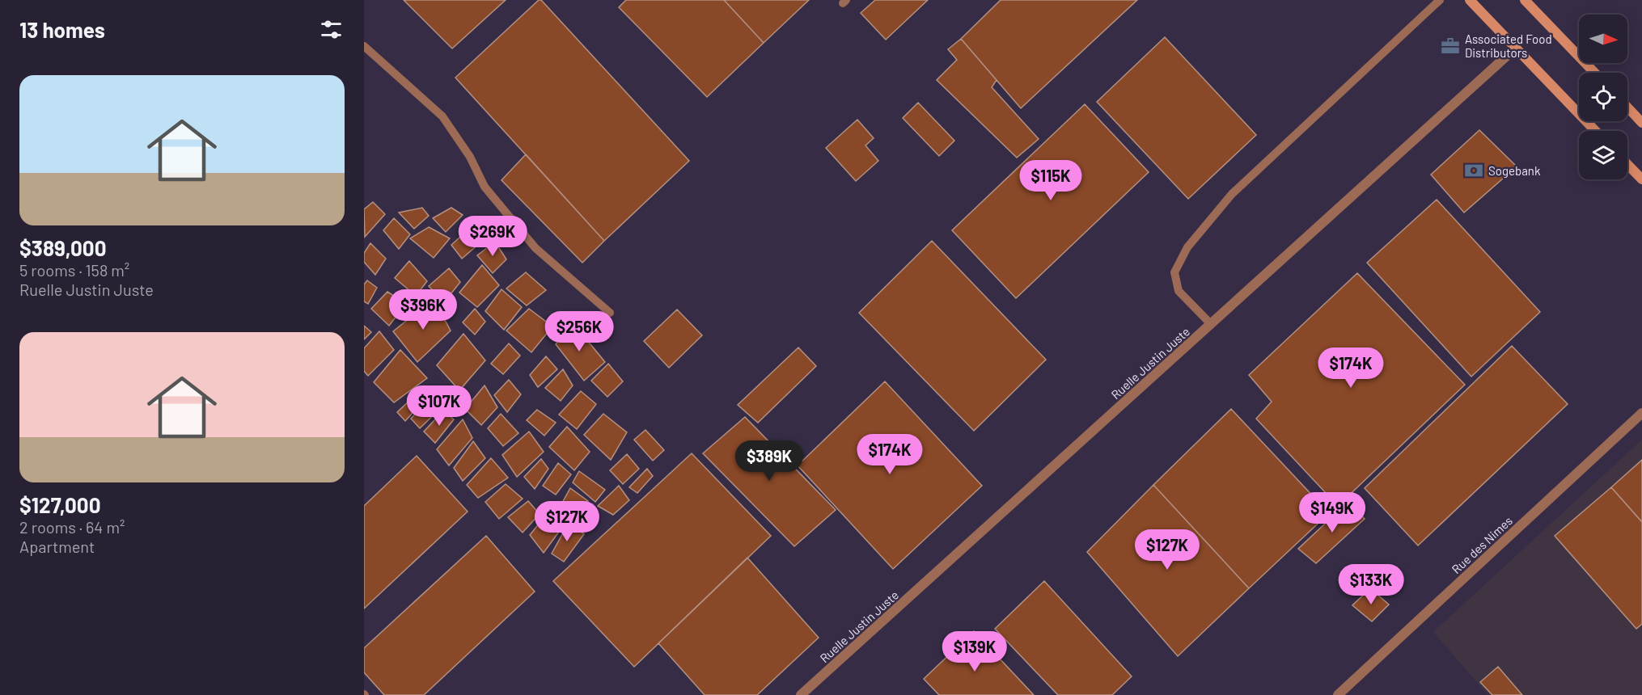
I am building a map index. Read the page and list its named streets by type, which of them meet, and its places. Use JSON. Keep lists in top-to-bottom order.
{
  "streets": {
    "street": ["Ruelle Justin Juste", "Rue des Nimes"]
  },
  "places": {
    "office": ["Associated Food Distributors"],
    "bank": ["Sogebank"]
  },
  "north": "right",
  "page": {
    "heading": "13 homes",
    "list": [
      {
        "name": "$389,000",
        "note": "5 rooms · 158 m² · Ruelle Justin Juste"
      },
      {
        "name": "$127,000",
        "note": "2 rooms · 64 m² · Apartment"
      }
    ],
    "price": [
      "$115K",
      "$269K",
      "$396K",
      "$256K",
      "$174K",
      "$107K",
      "$174K",
      "$389K",
      "$149K",
      "$127K",
      "$127K",
      "$133K",
      "$139K"
    ]
  }
}
